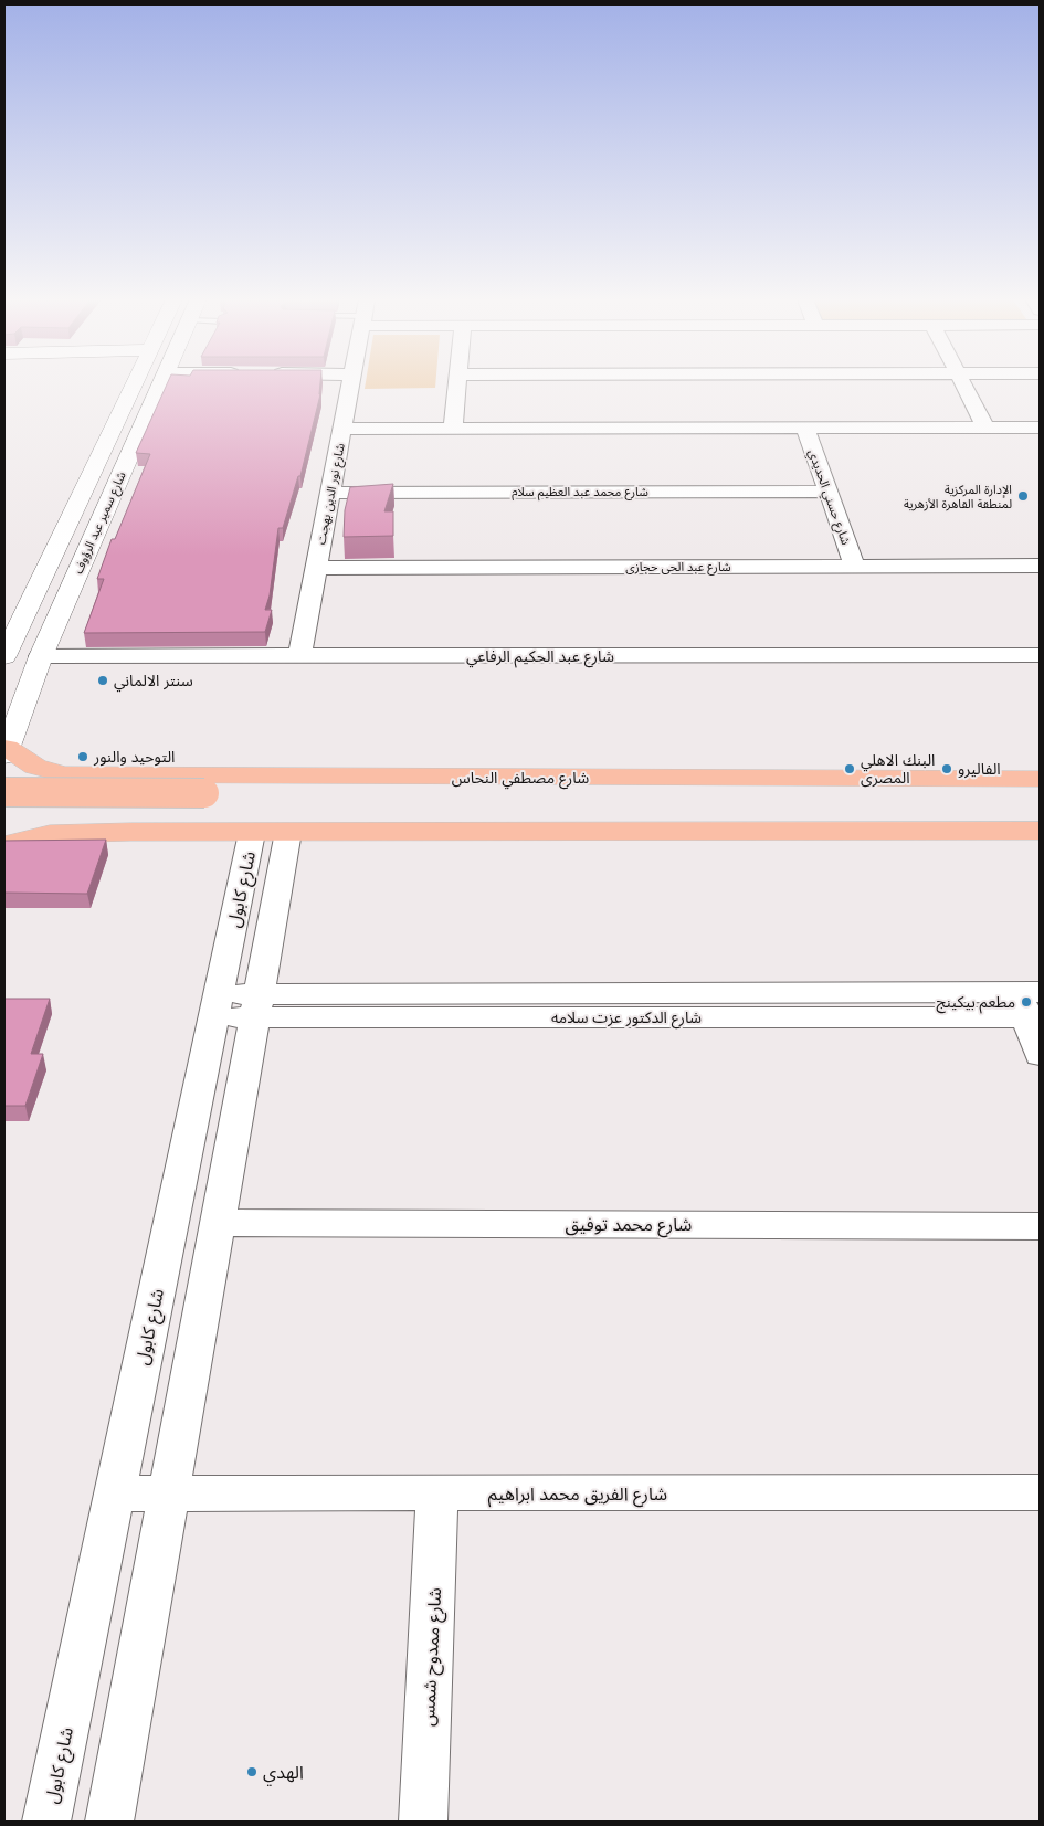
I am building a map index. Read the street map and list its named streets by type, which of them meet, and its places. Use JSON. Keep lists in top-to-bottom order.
{
  "streets": {
    "main road": ["شارع مصطفي النحاس"],
    "street": [
      "شارع محمد عبد العظيم سلام",
      "شارع نور الدين بهجت",
      "شارع حسني الحديدي",
      "شارع سمير عبد الرؤوف",
      "شارع عبد الحى حجازى",
      "شارع عبد الحكيم الرفاعي",
      "شارع كابول",
      "شارع الدكتور عزت سلامه",
      "شارع محمد توفيق",
      "شارع الفريق محمد ابراهيم",
      "شارع ممدوح شمس"
    ]
  },
  "crossings": [
    ["شارع محمد عبد العظيم سلام", "شارع نور الدين بهجت"],
    ["شارع محمد عبد العظيم سلام", "شارع حسني الحديدي"],
    ["شارع نور الدين بهجت", "شارع عبد الحى حجازى"],
    ["شارع نور الدين بهجت", "شارع عبد الحكيم الرفاعي"],
    ["شارع حسني الحديدي", "شارع عبد الحى حجازى"],
    ["شارع سمير عبد الرؤوف", "شارع عبد الحكيم الرفاعي"],
    ["شارع سمير عبد الرؤوف", "شارع مصطفي النحاس"],
    ["شارع كابول", "شارع الدكتور عزت سلامه"],
    ["شارع كابول", "شارع الفريق محمد ابراهيم"],
    ["شارع الفريق محمد ابراهيم", "شارع ممدوح شمس"]
  ],
  "places": [
    "الإدارة المركزية لمنطقة القاهرة الأزهرية",
    "سنتر الالماني",
    "التوحيد والنور",
    "البنك الاهلي المصرى",
    "الفاليرو",
    "مطعم بيكينج",
    "الهدي"
  ]
}
